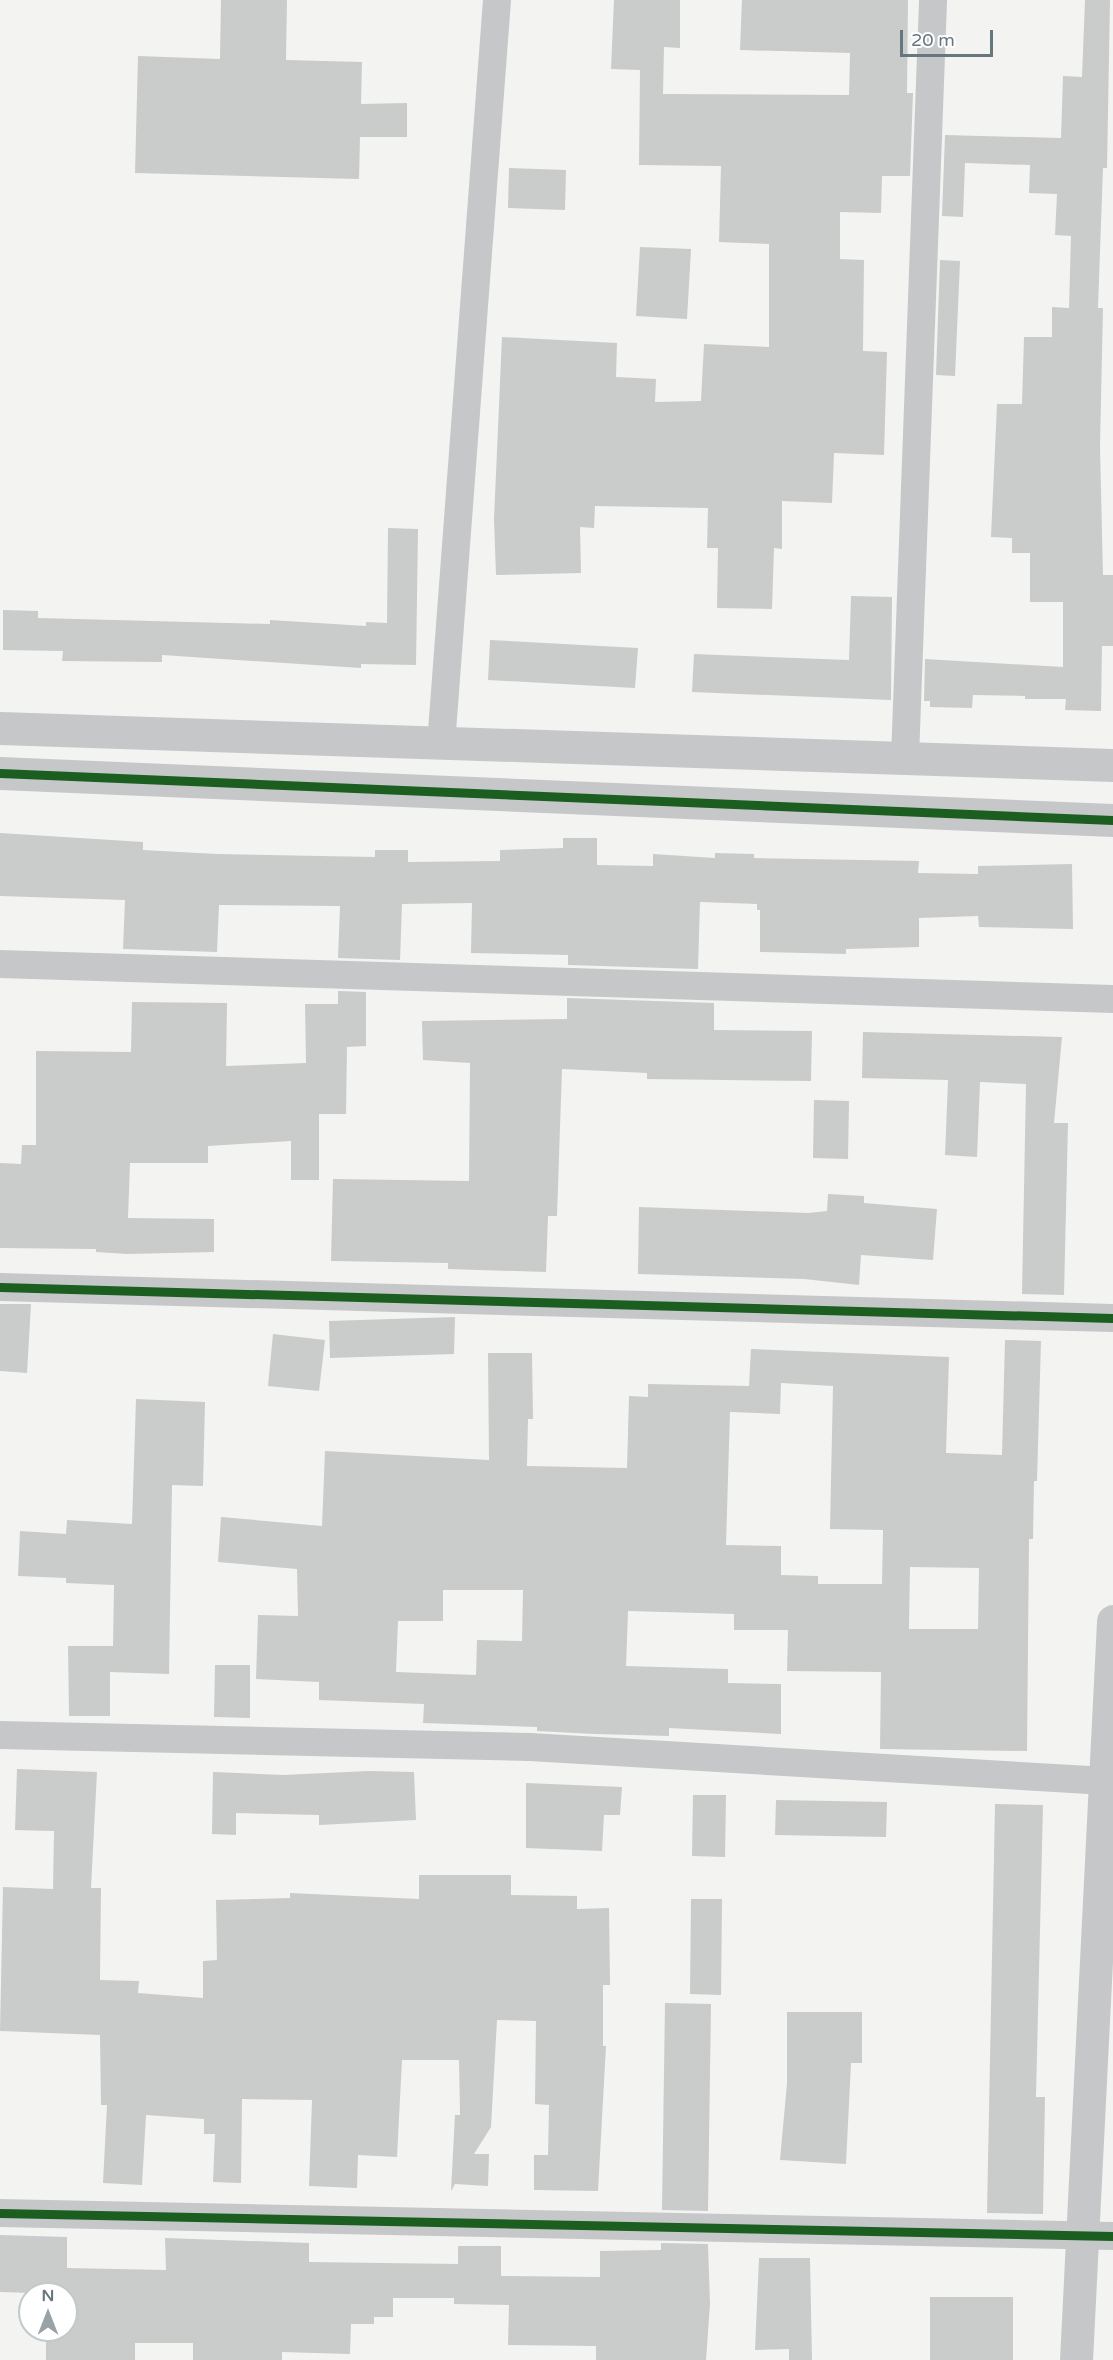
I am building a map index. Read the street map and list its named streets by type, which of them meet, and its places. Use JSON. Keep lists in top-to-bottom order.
{
  "scale_bar": "20 m",
  "north": "top"
}
